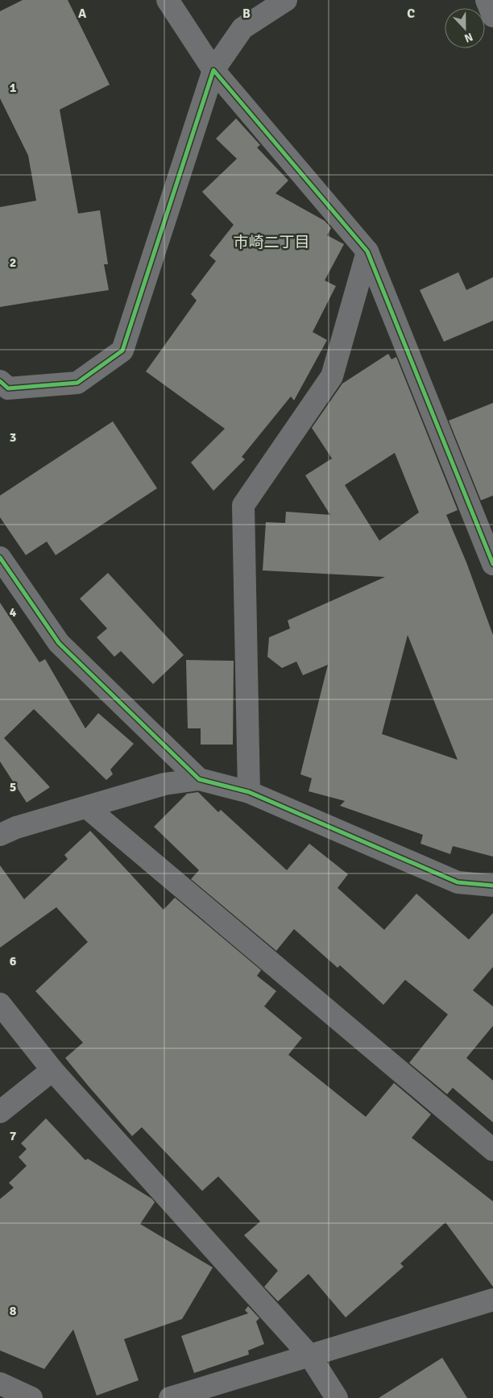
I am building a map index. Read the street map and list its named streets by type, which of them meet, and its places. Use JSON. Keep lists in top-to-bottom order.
{
  "districts": ["市崎二丁目"],
  "north": "bottom",
  "grid": {
    "columns": ["A", "B", "C"],
    "rows": [
      "1",
      "2",
      "3",
      "4",
      "5",
      "6",
      "7",
      "8"
    ]
  }
}
